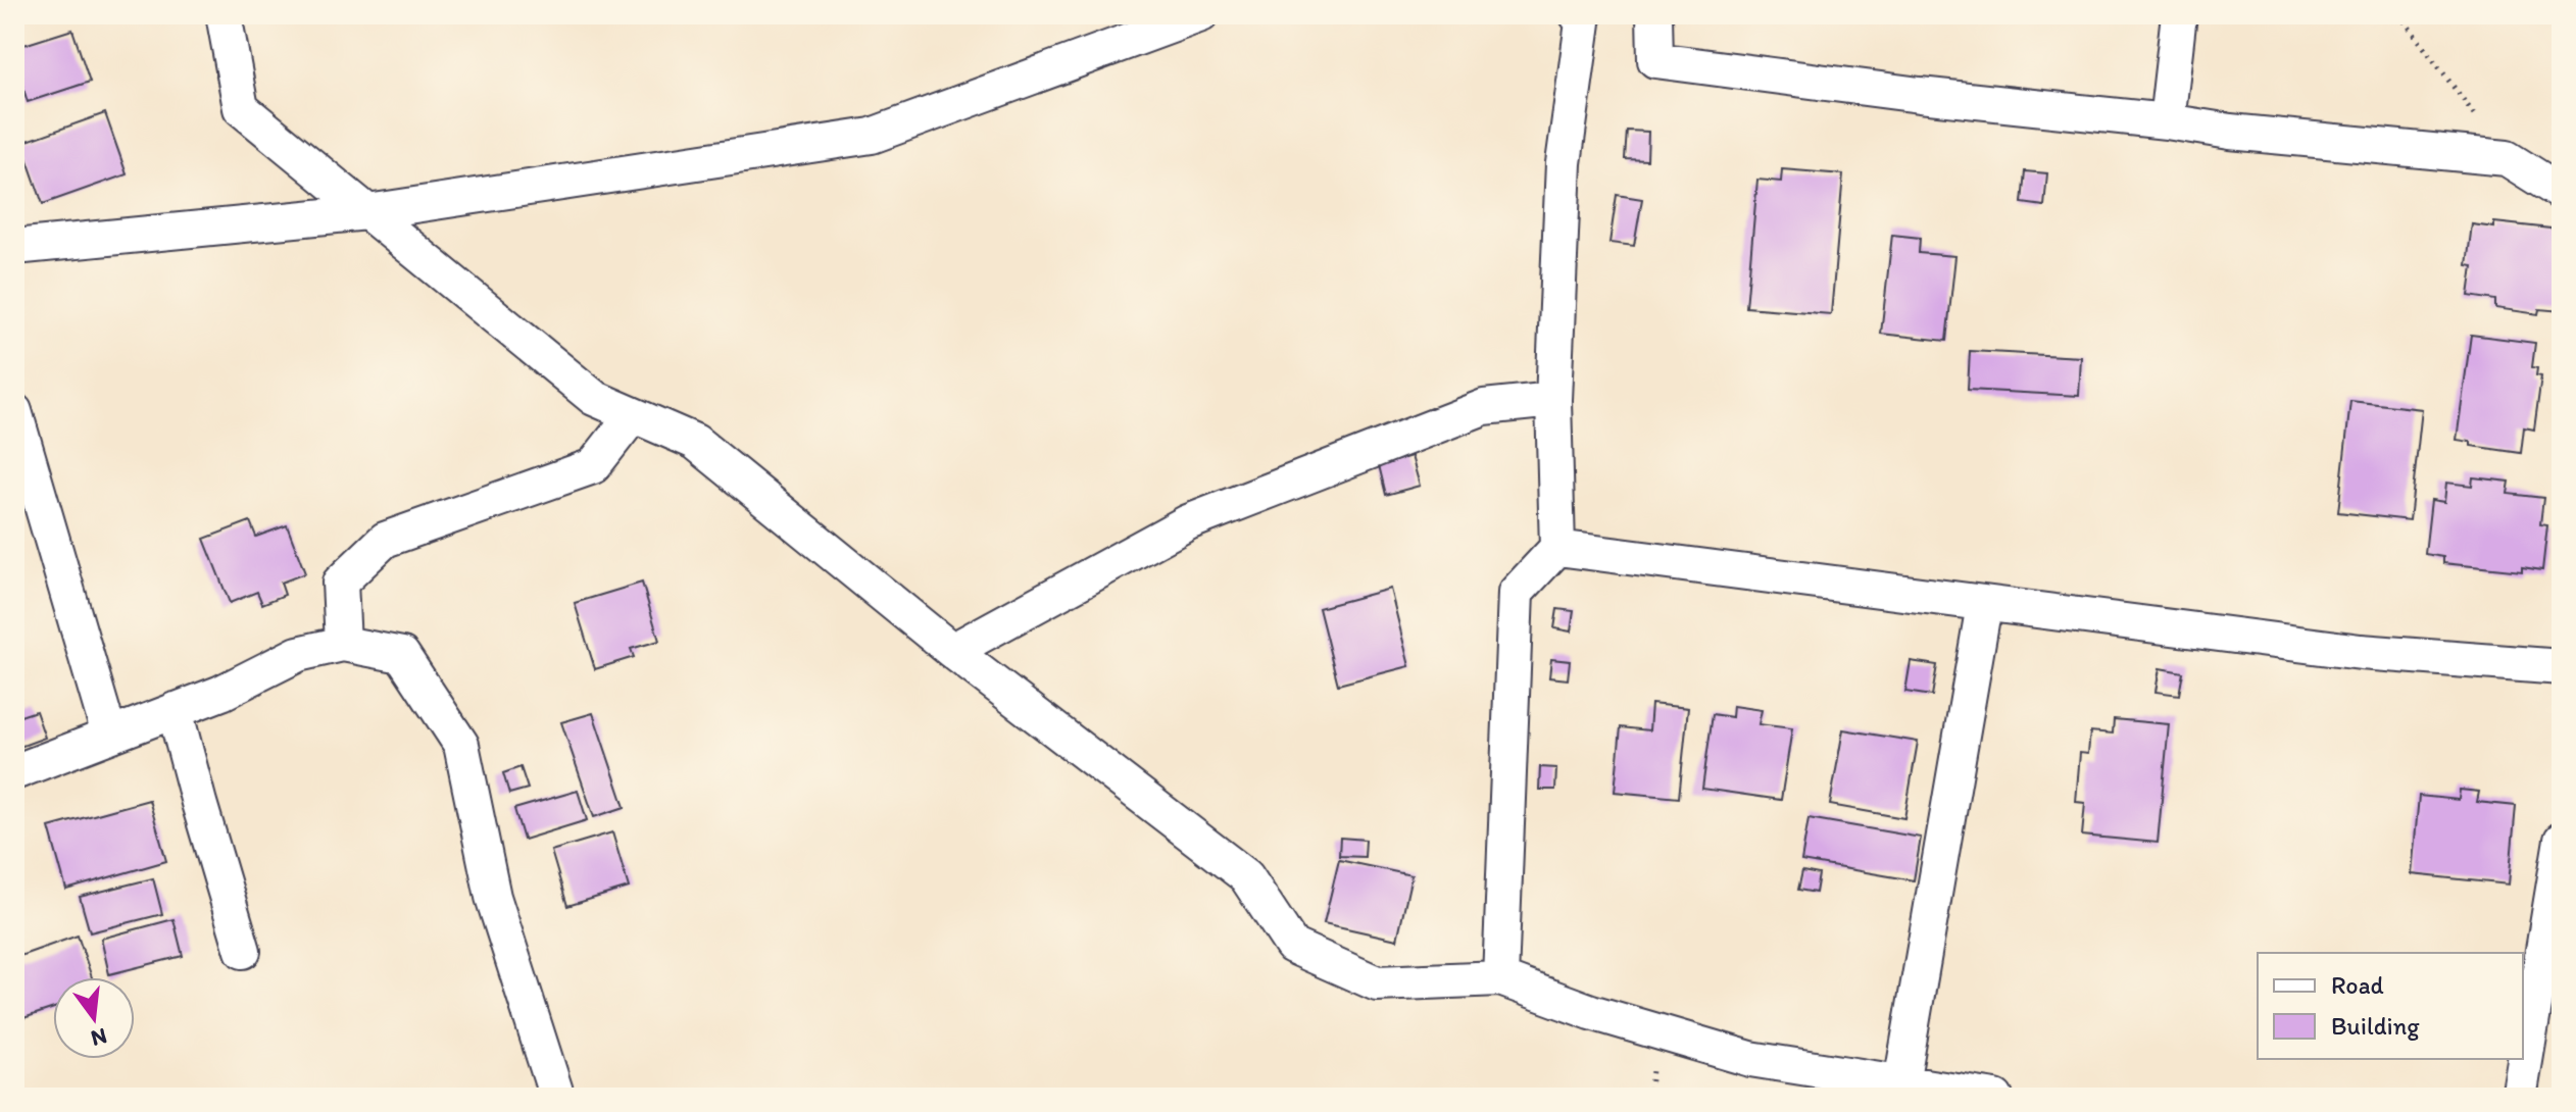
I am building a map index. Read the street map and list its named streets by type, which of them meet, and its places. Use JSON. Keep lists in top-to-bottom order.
{
  "legend": ["Road", "Building"],
  "north": "bottom"
}
